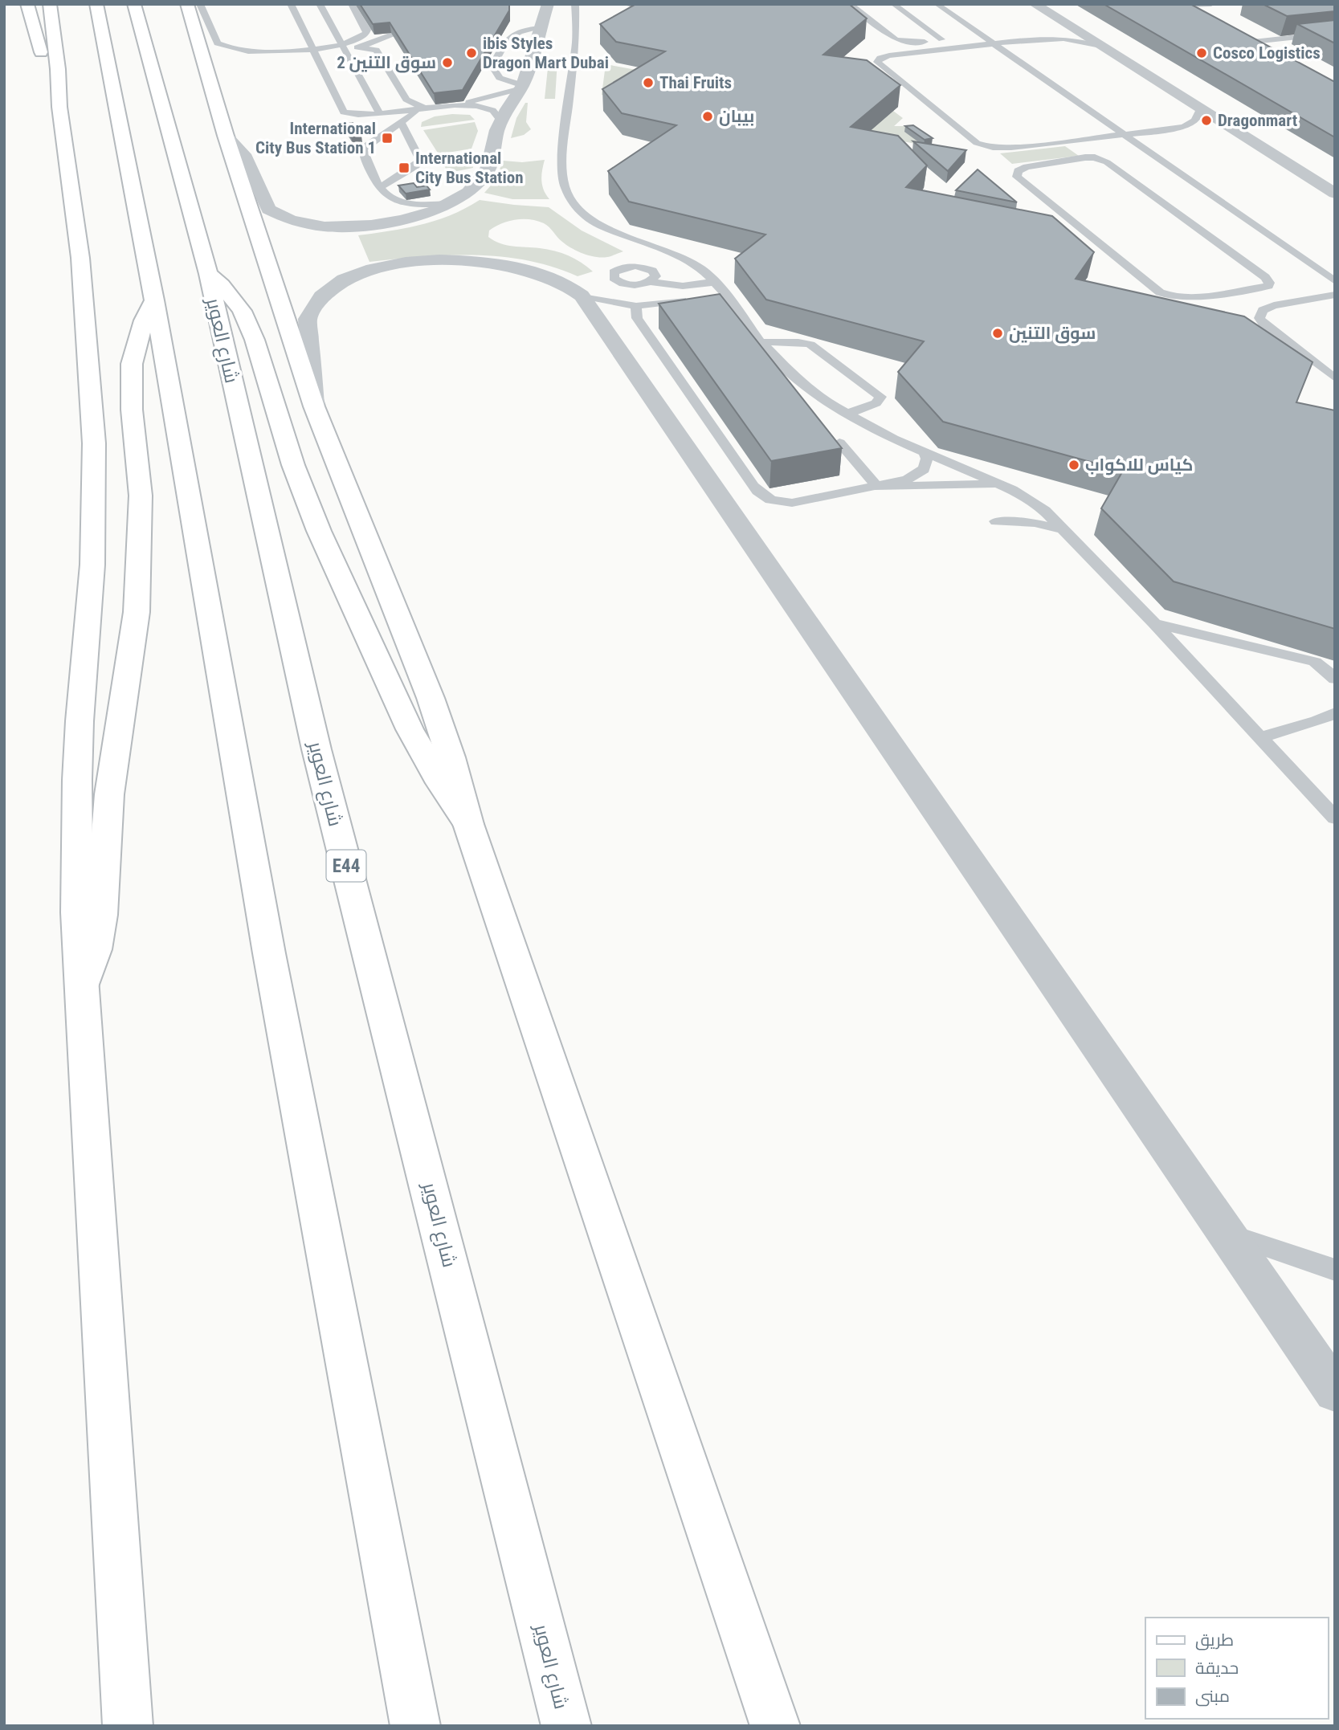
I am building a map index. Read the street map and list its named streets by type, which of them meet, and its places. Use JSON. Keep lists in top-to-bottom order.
{
  "streets": {
    "main road": ["شارع العوير", "E44"]
  },
  "places": {
    "other": [
      "ibis Styles Dragon Mart Dubai",
      "Cosco Logistics",
      "سوق التنين 2",
      "Thai Fruits",
      "بيبان",
      "Dragonmart",
      "سوق التنين",
      "كياس للاكواب"
    ],
    "transit": ["International City Bus Station 1", "International City Bus Station"]
  },
  "legend": ["طريق", "حديقة", "مبنى"]
}
